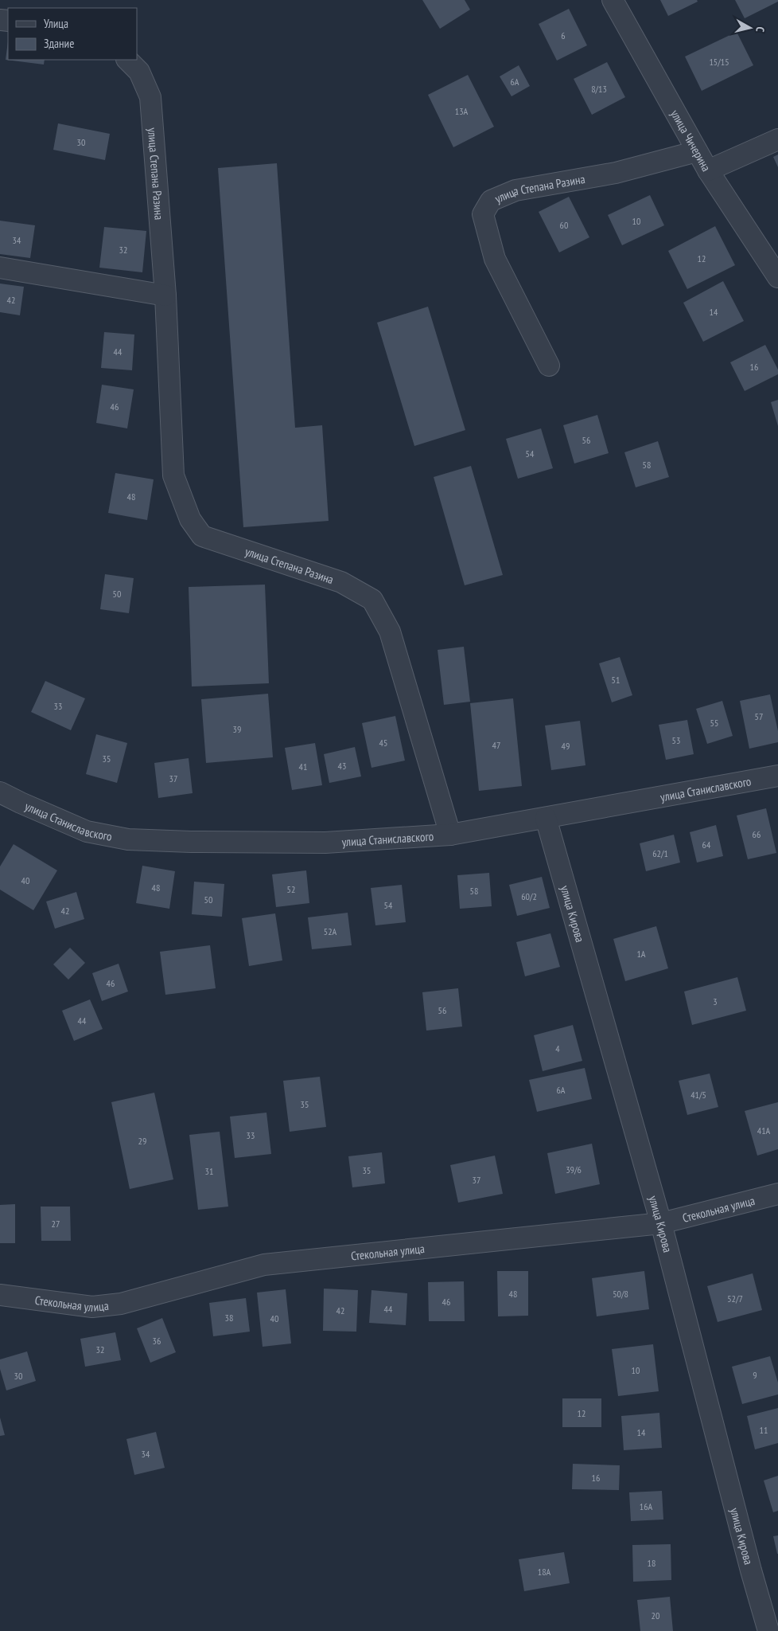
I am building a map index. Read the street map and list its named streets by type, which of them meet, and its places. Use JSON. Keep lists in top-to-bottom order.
{
  "streets": {
    "street": [
      "улица Чичерина",
      "улица Степана Разина",
      "улица Станиславского",
      "улица Кирова",
      "Стекольная улица"
    ]
  },
  "crossings": [
    ["улица Чичерина", "улица Степана Разина"],
    ["улица Степана Разина", "улица Станиславского"],
    ["улица Станиславского", "улица Кирова"],
    ["улица Кирова", "Стекольная улица"]
  ],
  "house_numbers": [
    "6",
    "15/15",
    "6А",
    "8/13",
    "13А",
    "30",
    "10",
    "60",
    "34",
    "32",
    "12",
    "42",
    "14",
    "44",
    "16",
    "46",
    "56",
    "54",
    "58",
    "48",
    "50",
    "51",
    "33",
    "57",
    "55",
    "39",
    "53",
    "45",
    "47",
    "49",
    "35",
    "43",
    "41",
    "37",
    "66",
    "64",
    "62/1",
    "40",
    "48",
    "52",
    "58",
    "60/2",
    "50",
    "54",
    "42",
    "52А",
    "1А",
    "46",
    "3",
    "56",
    "44",
    "4",
    "6А",
    "41/5",
    "35",
    "41А",
    "33",
    "29",
    "39/6",
    "35",
    "31",
    "37",
    "27",
    "48",
    "50/8",
    "52/7",
    "46",
    "44",
    "42",
    "38",
    "40",
    "36",
    "32",
    "10",
    "9",
    "30",
    "12",
    "11",
    "14",
    "34",
    "16",
    "16А",
    "18",
    "18А",
    "20"
  ],
  "legend": ["Улица", "Здание"],
  "north": "right"
}
